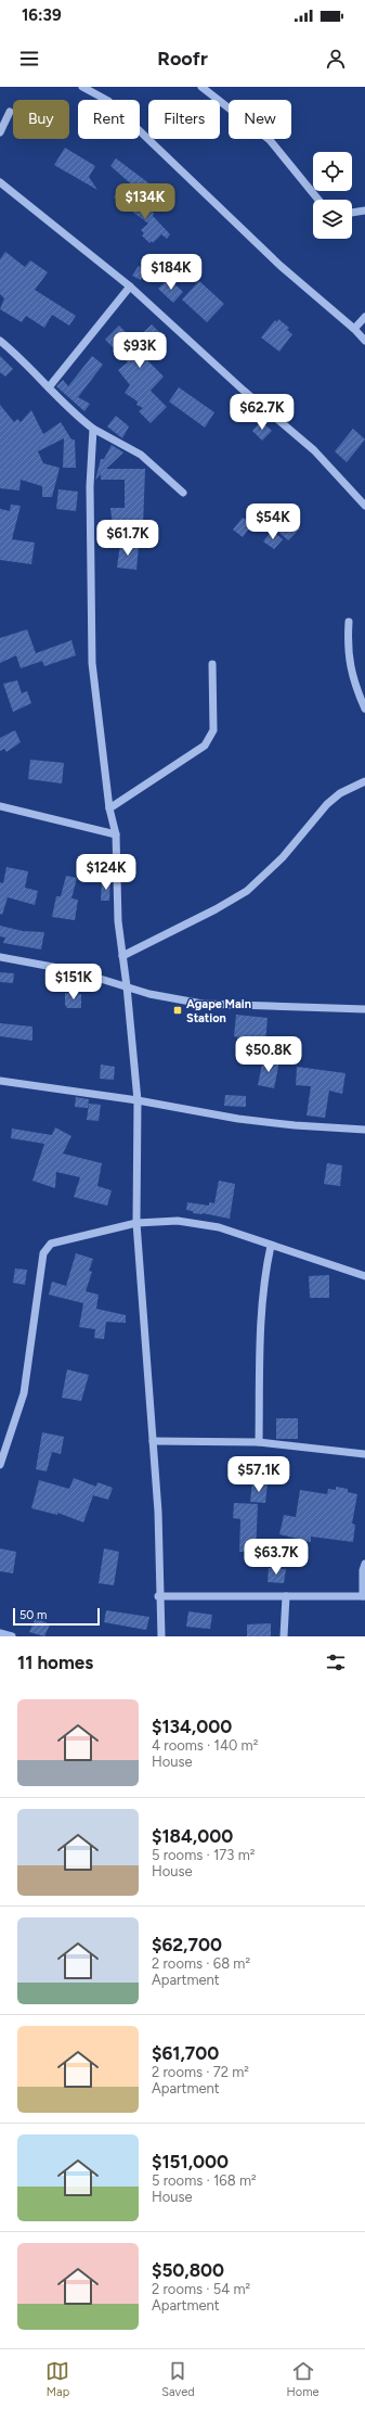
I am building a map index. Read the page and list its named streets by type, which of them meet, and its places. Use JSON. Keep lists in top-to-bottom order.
{
  "places": {
    "transit": ["Agape Main Station"]
  },
  "scale_bar": "50 m",
  "page": {
    "status": "16:39",
    "header": "Roofr",
    "chip": [
      "Buy",
      "Rent",
      "Filters",
      "New"
    ],
    "price": [
      "$134K",
      "$184K",
      "$93K",
      "$62.7K",
      "$54K",
      "$61.7K",
      "$124K",
      "$151K",
      "$50.8K",
      "$57.1K",
      "$63.7K"
    ],
    "scale": "50 m",
    "heading": "11 homes",
    "list": [
      {
        "name": "$134,000",
        "note": "4 rooms · 140 m² · House"
      },
      {
        "name": "$184,000",
        "note": "5 rooms · 173 m² · House"
      },
      {
        "name": "$62,700",
        "note": "2 rooms · 68 m² · Apartment"
      },
      {
        "name": "$61,700",
        "note": "2 rooms · 72 m² · Apartment"
      },
      {
        "name": "$151,000",
        "note": "5 rooms · 168 m² · House"
      },
      {
        "name": "$50,800",
        "note": "2 rooms · 54 m² · Apartment"
      }
    ],
    "tabs": ["Map", "Saved", "Home"]
  }
}
